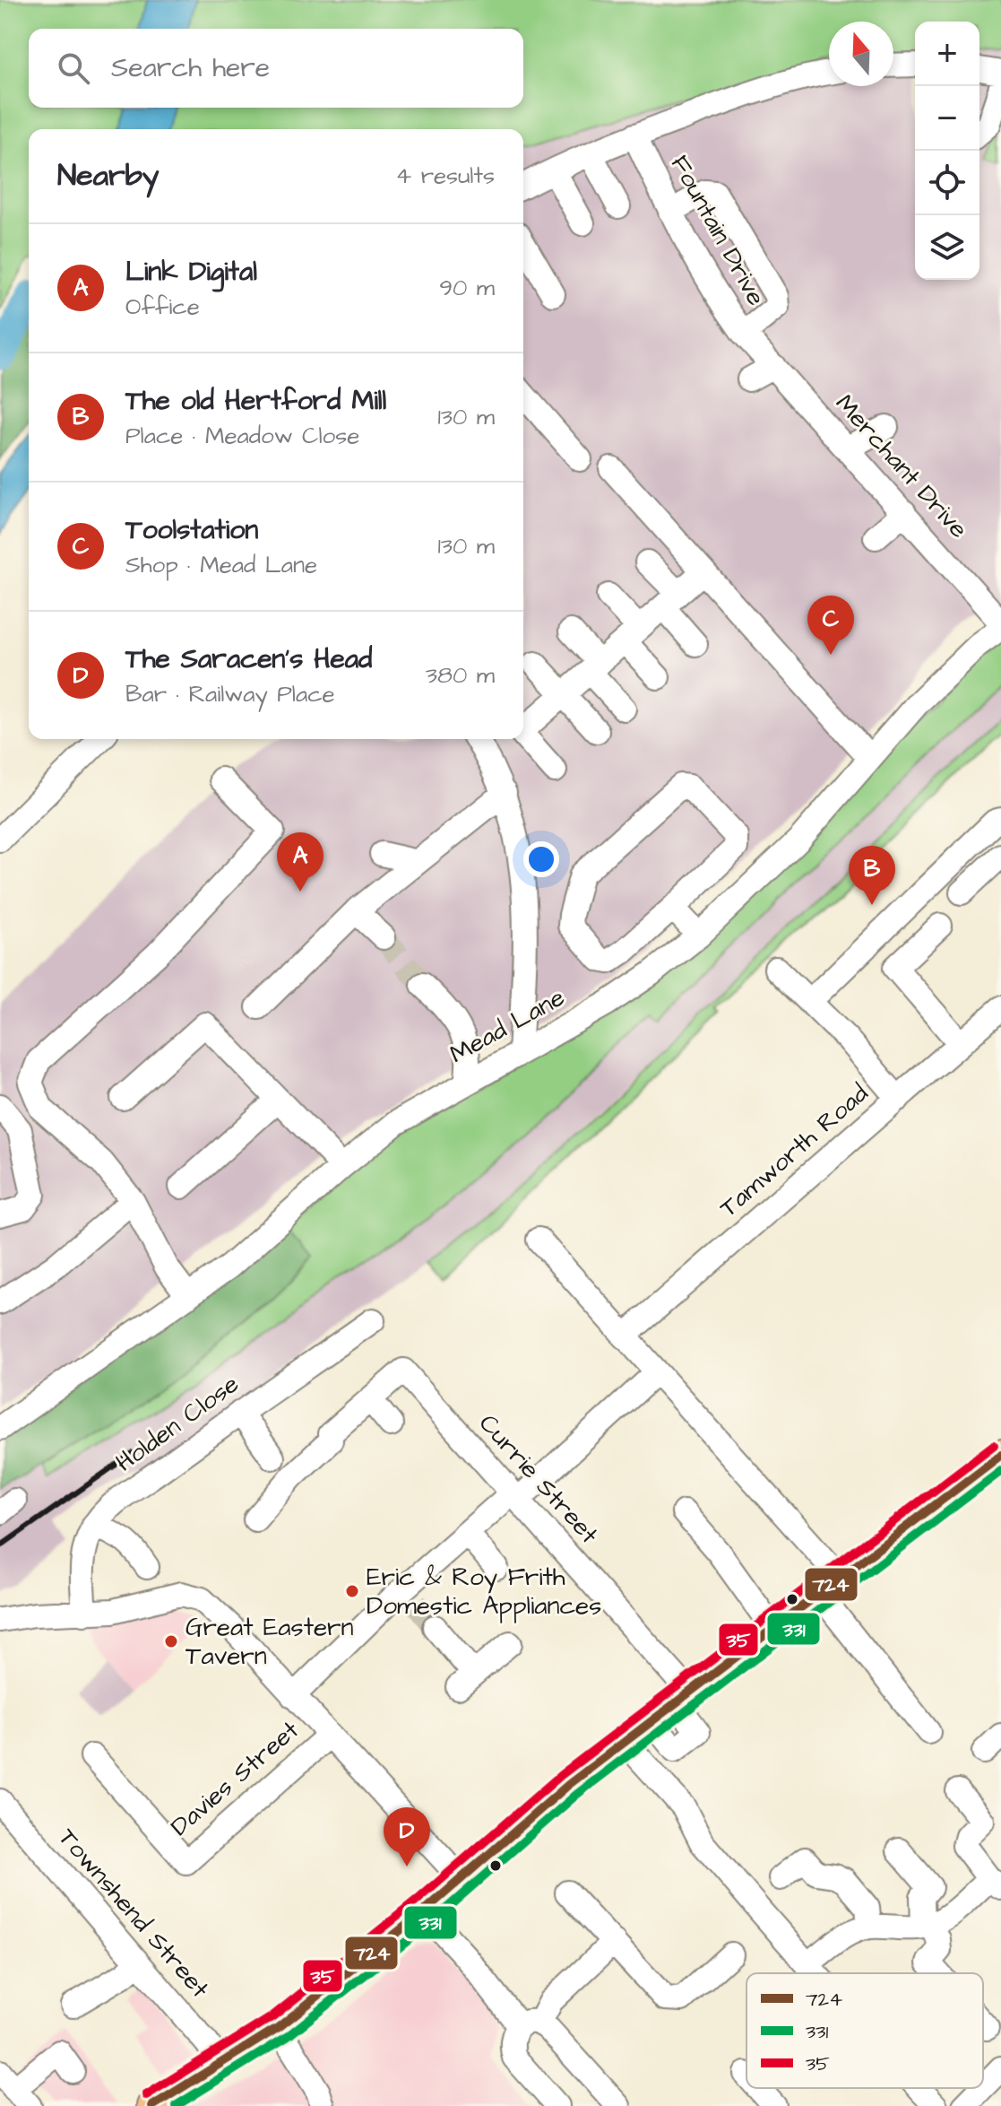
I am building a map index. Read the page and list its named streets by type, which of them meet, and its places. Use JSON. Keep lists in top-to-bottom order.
{
  "streets": {
    "street": [
      "Fountain Drive",
      "Merchant Drive",
      "Mead Lane",
      "Tamworth Road",
      "Holden Close",
      "Currie Street",
      "Davies Street",
      "Townshend Street"
    ]
  },
  "crossings": [
    ["Fountain Drive", "Merchant Drive"],
    ["Merchant Drive", "Mead Lane"]
  ],
  "places": ["Eric & Roy Frith Domestic Appliances", "Great Eastern Tavern"],
  "lines": ["transit line 35", "transit line 724", "transit line 331"],
  "legend": ["724", "331", "35"],
  "north": "top",
  "page": {
    "map_buttons": ["+", "−"],
    "search": "Search here",
    "heading": ["Nearby", "4 results"],
    "list": [
      {
        "mark": "A",
        "name": "Link Digital",
        "note": "Office",
        "value": "90 m"
      },
      {
        "mark": "B",
        "name": "The old Hertford Mill",
        "note": "Place · Meadow Close",
        "value": "130 m"
      },
      {
        "mark": "C",
        "name": "Toolstation",
        "note": "Shop · Mead Lane",
        "value": "130 m"
      },
      {
        "mark": "D",
        "name": "The Saracen's Head",
        "note": "Bar · Railway Place",
        "value": "380 m"
      }
    ],
    "pins": [
      "C",
      "A",
      "B",
      "D"
    ]
  }
}
